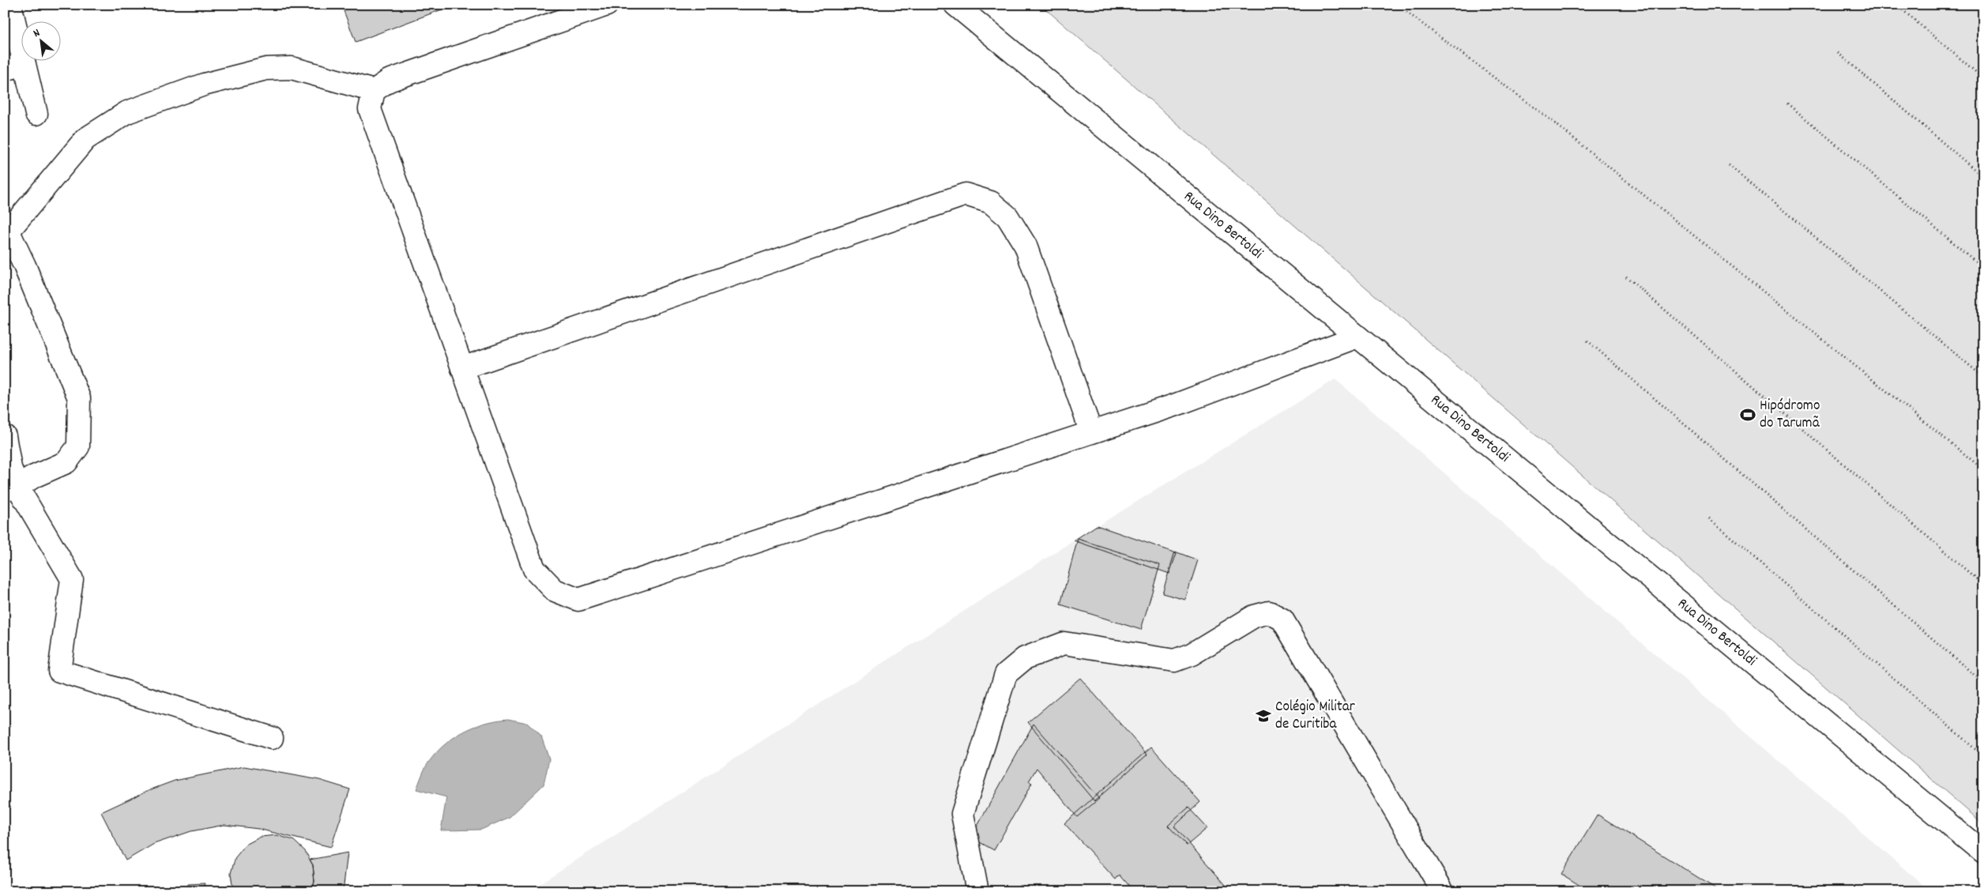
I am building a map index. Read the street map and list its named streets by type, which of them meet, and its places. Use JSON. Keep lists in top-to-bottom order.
{
  "streets": {
    "street": ["Rua Dino Bertoldi"]
  },
  "places": {
    "sports": ["Hipódromo do Tarumã"],
    "school or university": ["Colégio Militar de Curitiba"]
  },
  "north": "top left"
}
